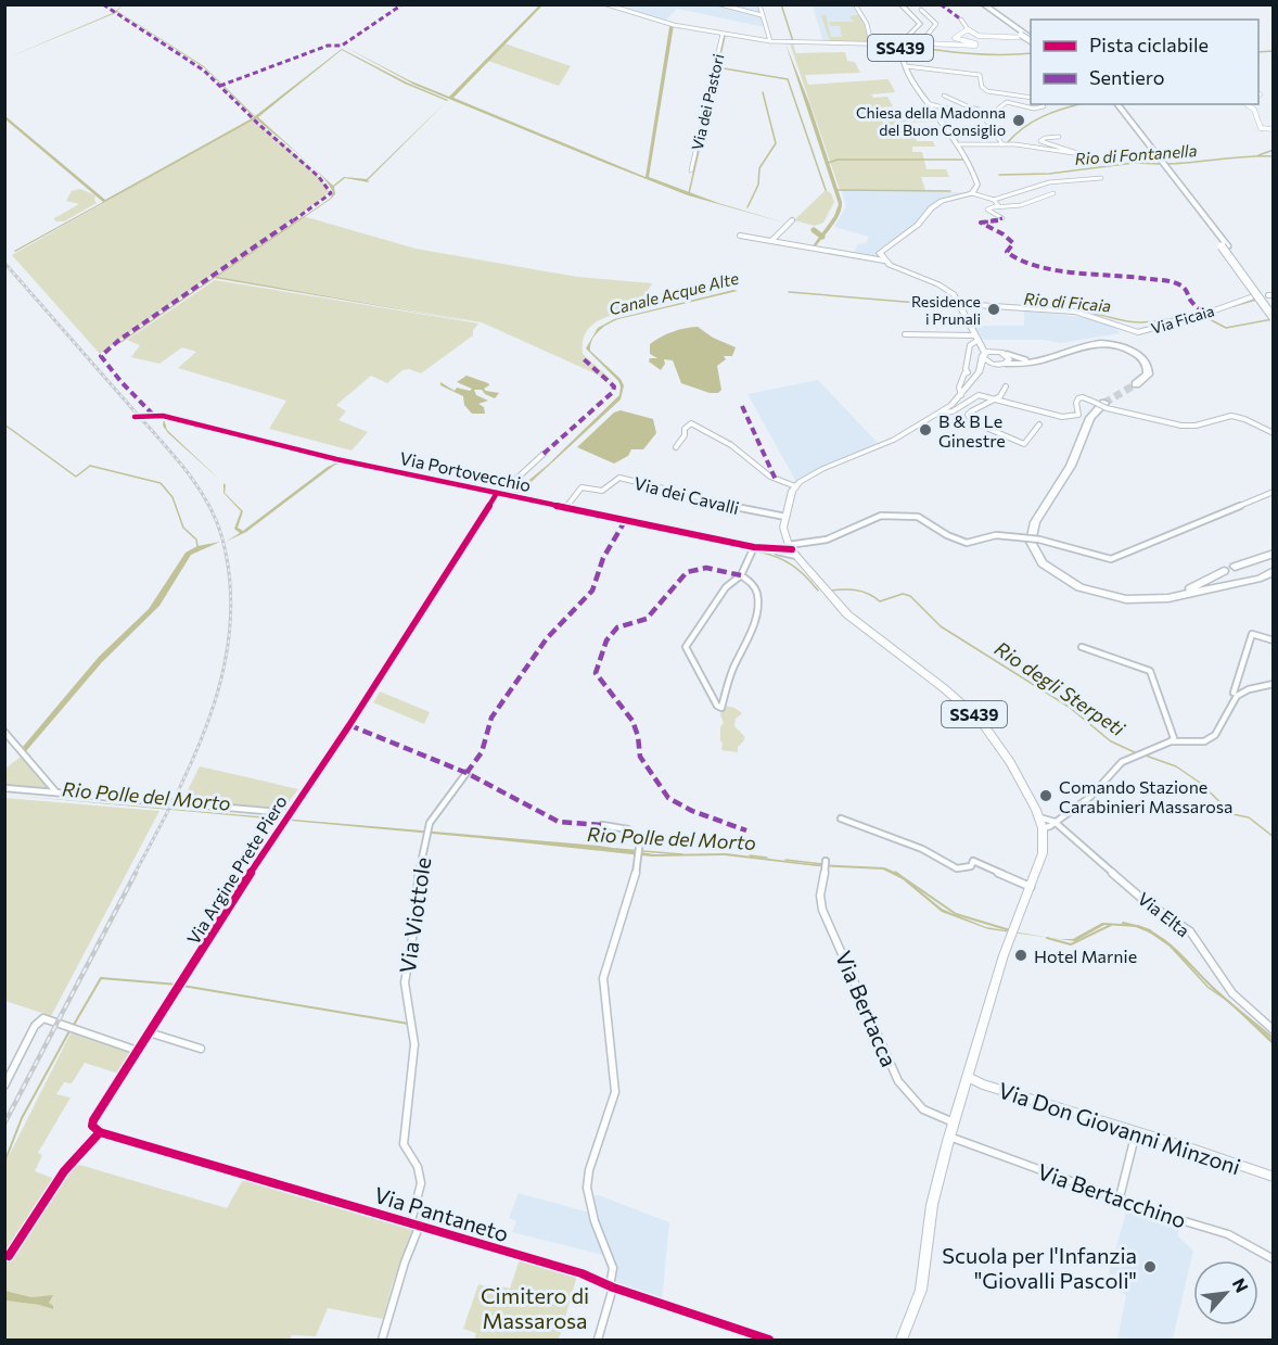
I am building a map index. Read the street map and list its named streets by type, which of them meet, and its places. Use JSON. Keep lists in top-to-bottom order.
{
  "streets": {
    "main road": ["SS439"],
    "street": [
      "Via dei Pastori",
      "Via Ficaia",
      "Via Portovecchio",
      "Via dei Cavalli",
      "Via Argine Prete Piero",
      "Via Elta",
      "Via Viottole",
      "Via Bertacca",
      "Via Don Giovanni Minzoni",
      "Via Bertacchino",
      "Via Pantaneto"
    ]
  },
  "crossings": [
    ["SS439", "Via Portovecchio"],
    ["SS439", "Via Elta"],
    ["SS439", "Via Bertacca"],
    ["SS439", "Via Don Giovanni Minzoni"],
    ["SS439", "Via Bertacchino"],
    ["Via Portovecchio", "Via dei Cavalli"],
    ["Via Portovecchio", "Via Argine Prete Piero"],
    ["Via Argine Prete Piero", "Via Pantaneto"],
    ["Via Viottole", "Via Pantaneto"]
  ],
  "water": [
    "Rio di Fontanella",
    "Canale Acque Alte",
    "Rio di Ficaia",
    "Rio degli Sterpeti",
    "Rio Polle del Morto"
  ],
  "parks": ["Cimitero di Massarosa"],
  "places": [
    "Chiesa della Madonna del Buon Consiglio",
    "Residence i Prunali",
    "B & B Le Ginestre",
    "Comando Stazione Carabinieri Massarosa",
    "Hotel Marnie",
    "Scuola per l'Infanzia \"Giovalli Pascoli\""
  ],
  "legend": ["Pista ciclabile", "Sentiero"],
  "north": "top right"
}
